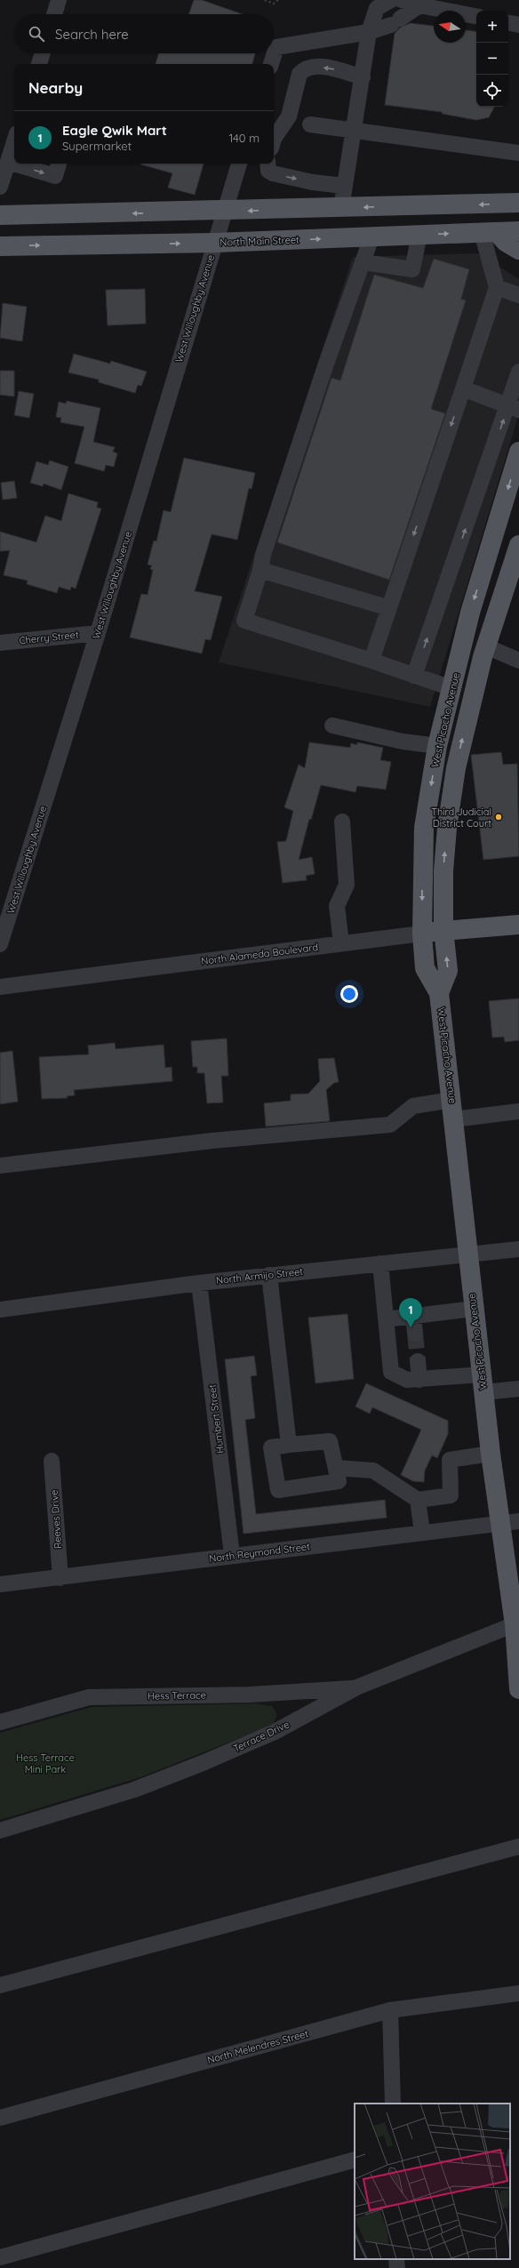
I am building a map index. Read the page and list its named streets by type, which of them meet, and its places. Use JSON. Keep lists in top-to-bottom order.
{
  "streets": {
    "main road": ["North Main Street", "West Picacho Avenue", "North Alameda Boulevard"],
    "street": [
      "West Willoughby Avenue",
      "Cherry Street",
      "North Armijo Street",
      "Humbert Street",
      "Reeves Drive",
      "North Reymond Street",
      "Hess Terrace",
      "Terrace Drive",
      "North Melendres Street"
    ]
  },
  "crossings": [
    ["North Main Street", "West Willoughby Avenue"],
    ["West Willoughby Avenue", "Cherry Street"],
    ["West Picacho Avenue", "North Alameda Boulevard"],
    ["West Picacho Avenue", "North Armijo Street"],
    ["West Picacho Avenue", "North Reymond Street"],
    ["West Picacho Avenue", "Terrace Drive"],
    ["North Armijo Street", "Humbert Street"],
    ["Humbert Street", "North Reymond Street"],
    ["Reeves Drive", "North Reymond Street"],
    ["Hess Terrace", "Terrace Drive"]
  ],
  "parks": ["Hess Terrace Mini Park"],
  "places": ["Third Judicial District Court"],
  "north": "left",
  "page": {
    "map_buttons": ["+", "−"],
    "search": "Search here",
    "heading": "Nearby",
    "list": [
      {
        "mark": "1",
        "name": "Eagle Qwik Mart",
        "note": "Supermarket",
        "value": "140 m"
      }
    ],
    "pins": "1"
  }
}
